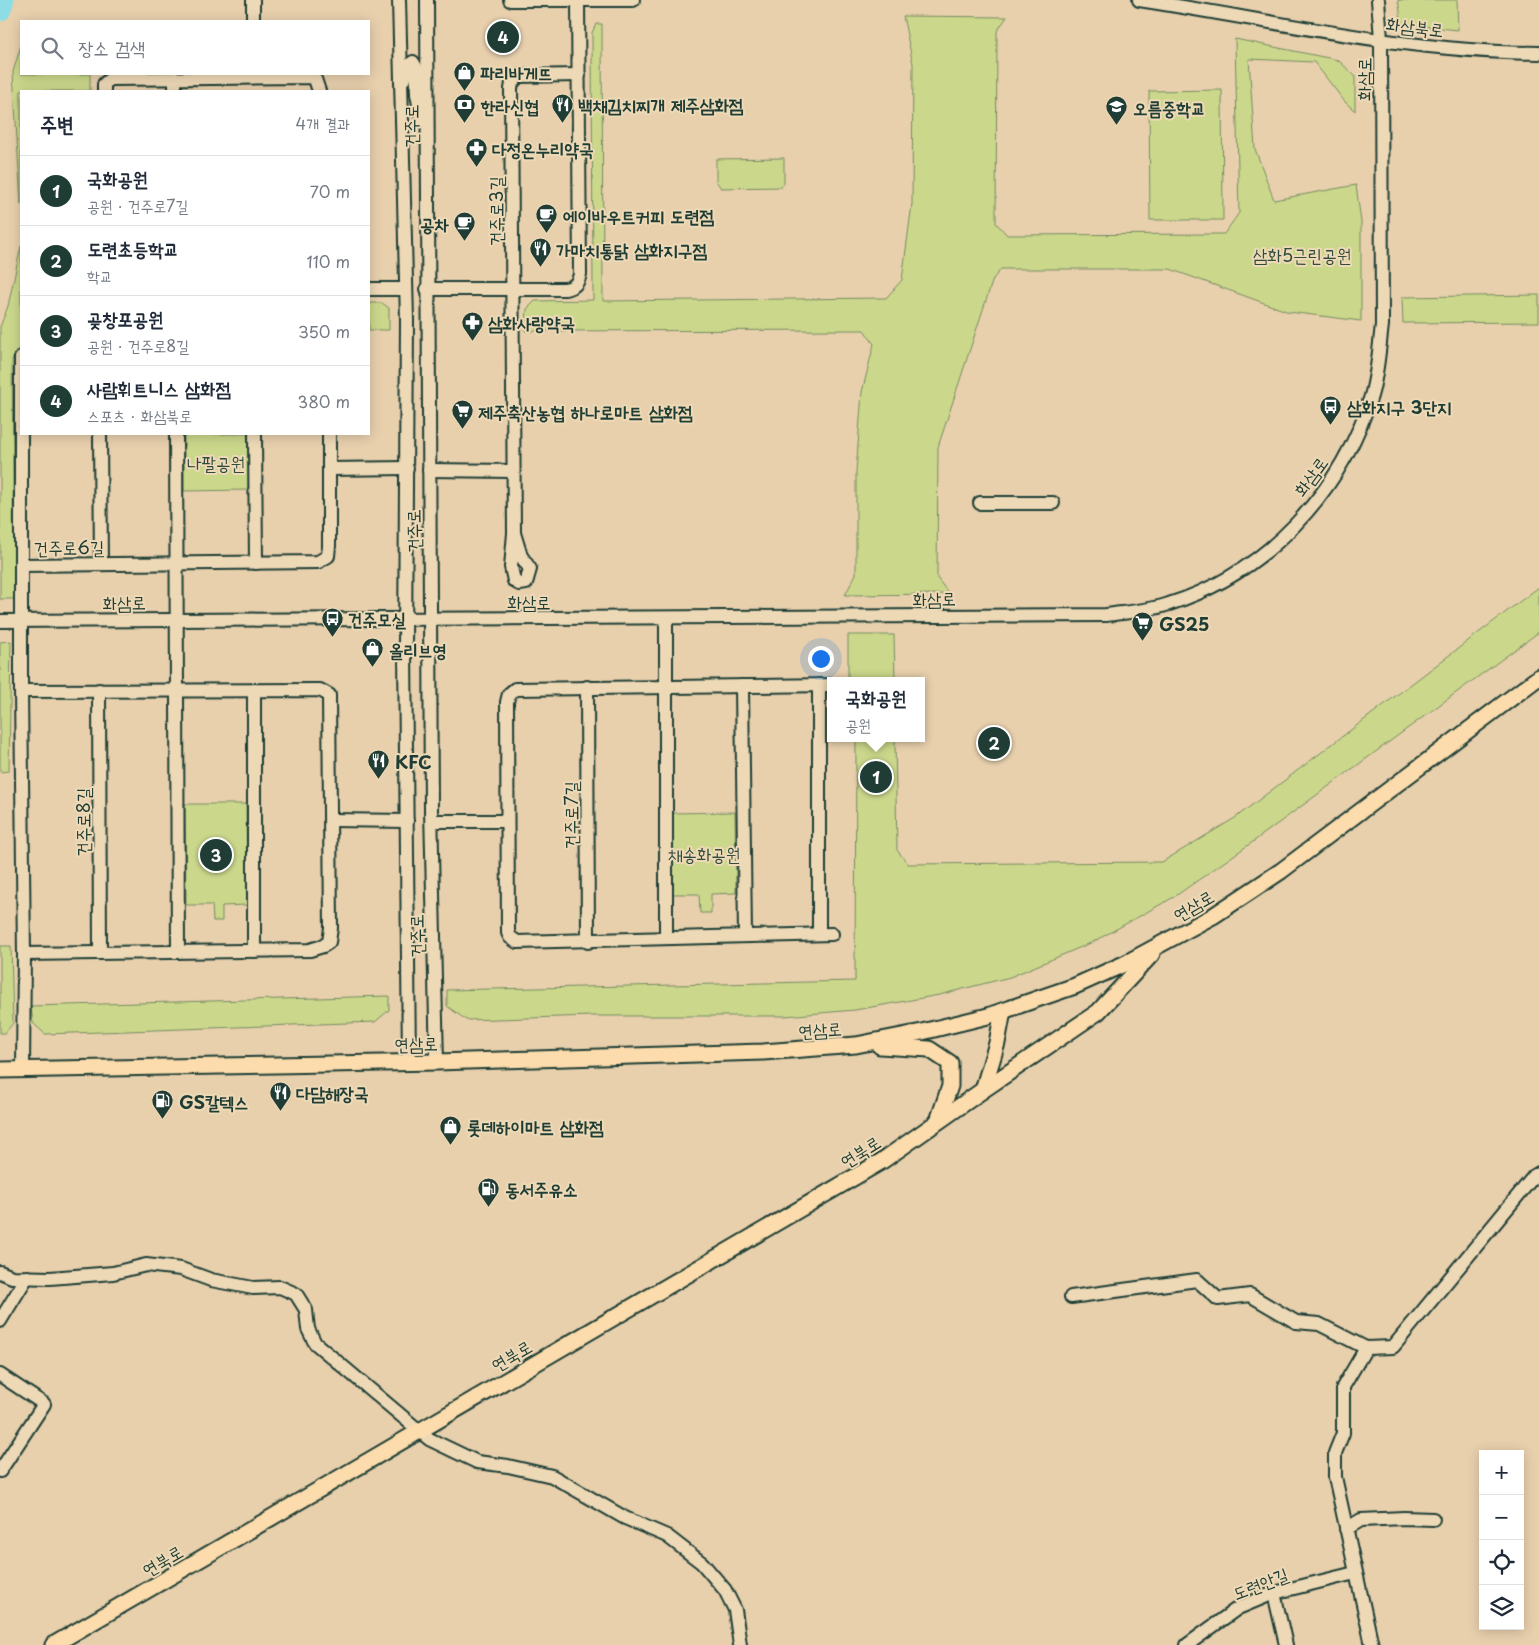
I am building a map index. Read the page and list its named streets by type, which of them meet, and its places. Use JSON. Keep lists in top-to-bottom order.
{
  "streets": {
    "main road": ["연삼로", "연북로"],
    "street": [
      "화삼북로",
      "화삼로",
      "건주로",
      "건주로3길",
      "건주로6길",
      "건주로7길",
      "건주로8길",
      "도련안길"
    ]
  },
  "crossings": [
    ["화삼북로", "화삼로"],
    ["화삼로", "건주로"],
    ["건주로", "연삼로"],
    ["연삼로", "연북로"]
  ],
  "parks": ["삼화5근린공원", "나팔공원", "채송화공원"],
  "places": {
    "shop": ["파리바게뜨", "올리브영", "롯데하이마트 삼화점"],
    "restaurant": [
      "백채김치찌개 제주삼화점",
      "가마치통닭 삼화지구점",
      "KFC",
      "다담해장국"
    ],
    "bank": ["한라신협"],
    "school or university": ["오름중학교"],
    "pharmacy": ["다정온누리약국", "삼화사랑약국"],
    "cafe": ["에이바우트커피 도련점", "공차"],
    "bus stop": ["삼화지구 3단지", "건주모실"],
    "supermarket": ["제주축산농협 하나로마트 삼화점", "GS25"],
    "fuel station": ["GS칼텍스", "동서주유소"]
  },
  "page": {
    "pins": [
      "4",
      "2",
      "1",
      "3"
    ],
    "search": "장소 검색",
    "heading": ["주변", "4개 결과"],
    "list": [
      {
        "mark": "1",
        "name": "국화공원",
        "note": "공원 · 건주로7길",
        "value": "70 m"
      },
      {
        "mark": "2",
        "name": "도련초등학교",
        "note": "학교",
        "value": "110 m"
      },
      {
        "mark": "3",
        "name": "곶창포공원",
        "note": "공원 · 건주로8길",
        "value": "350 m"
      },
      {
        "mark": "4",
        "name": "사람휘트니스 삼화점",
        "note": "스포츠 · 화삼북로",
        "value": "380 m"
      }
    ],
    "popup": ["국화공원", "공원"],
    "map_buttons": ["+", "−"]
  }
}
